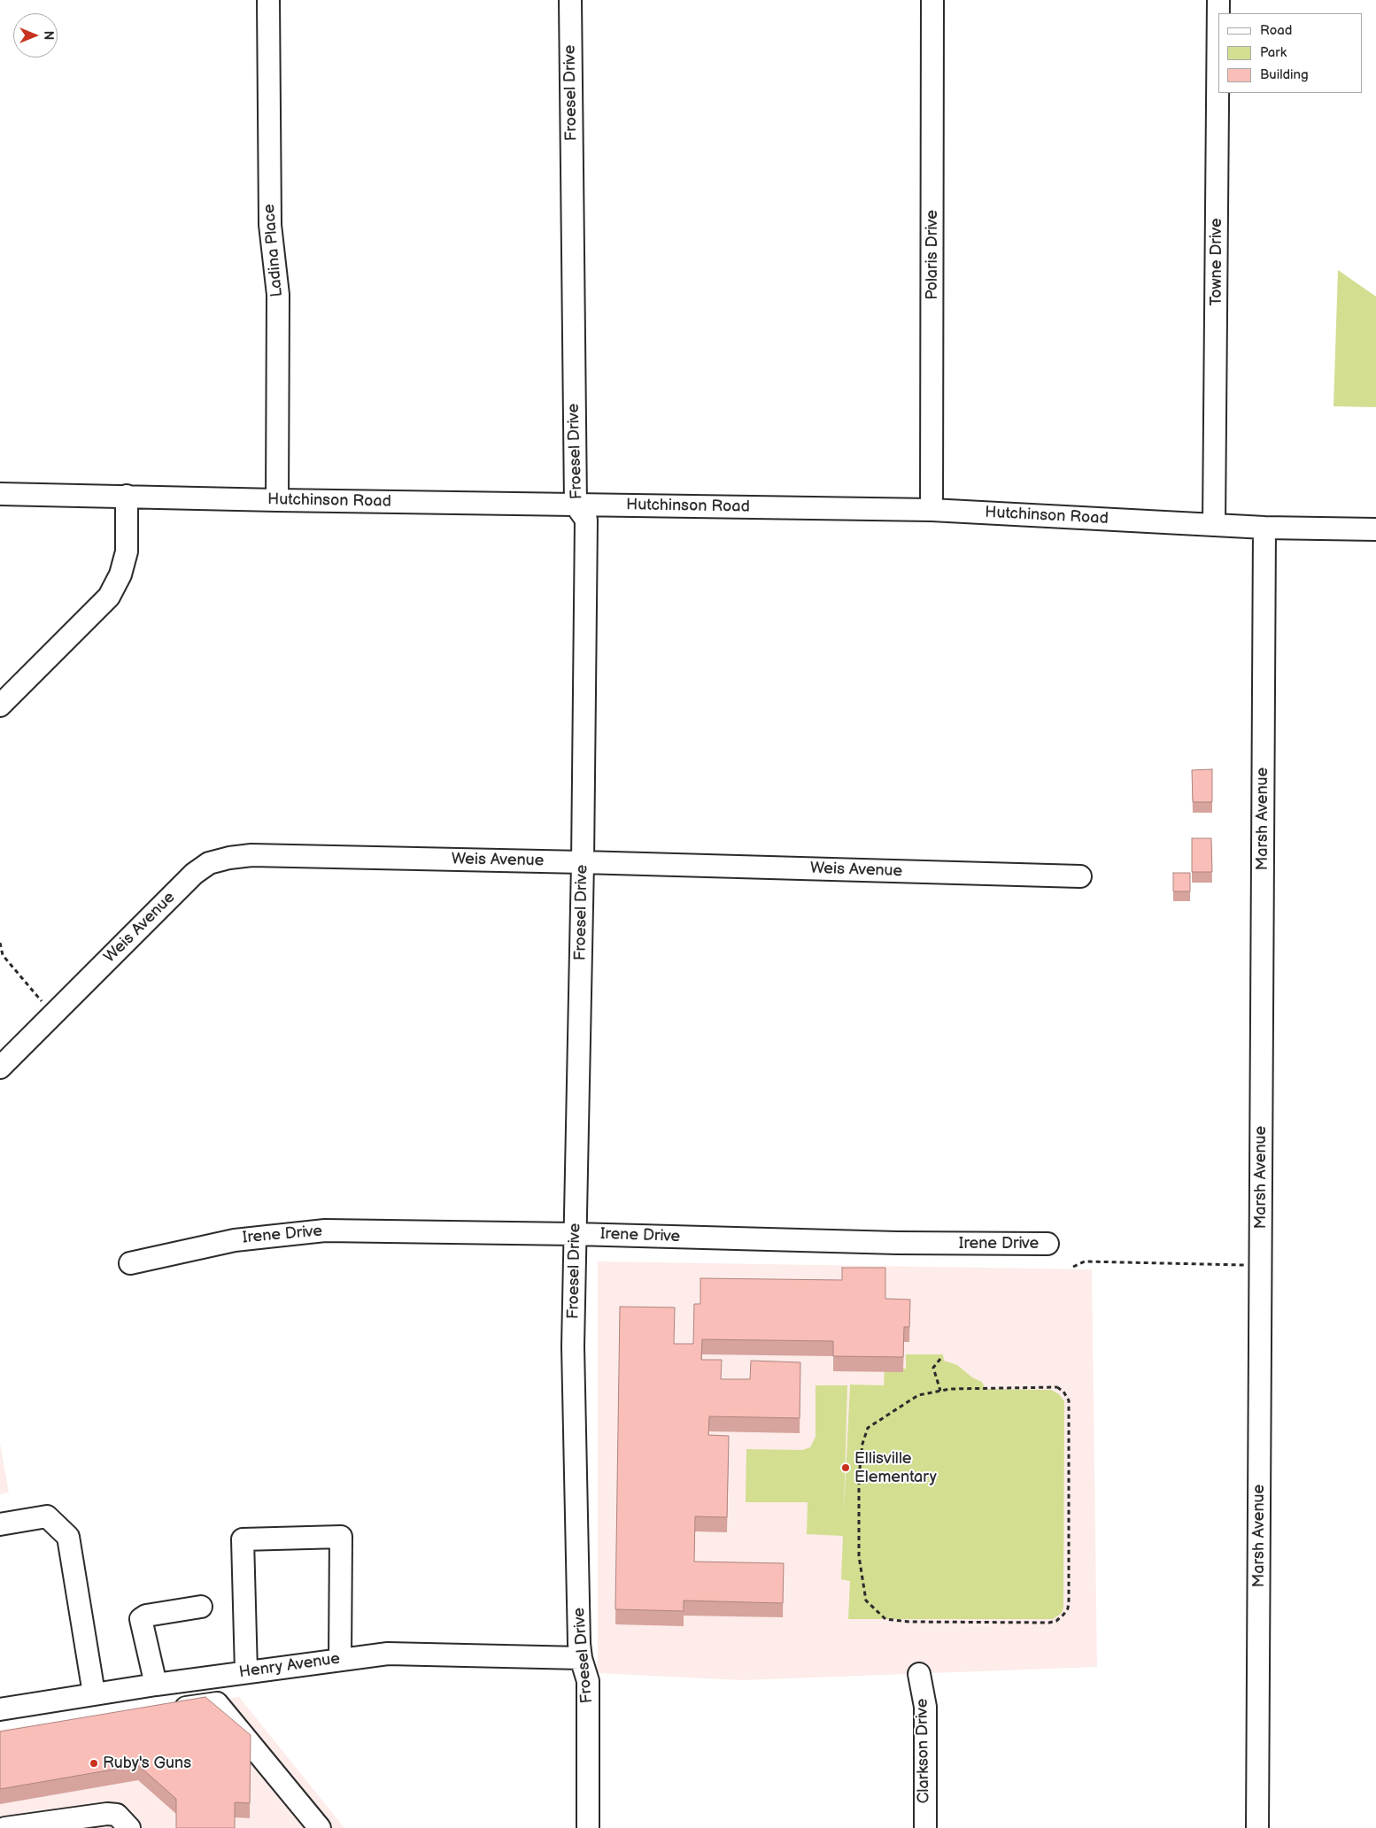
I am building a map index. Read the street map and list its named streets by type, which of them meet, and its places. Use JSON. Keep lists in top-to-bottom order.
{
  "streets": {
    "street": [
      "Froesel Drive",
      "Ladina Place",
      "Polaris Drive",
      "Towne Drive",
      "Hutchinson Road",
      "Marsh Avenue",
      "Weis Avenue",
      "Irene Drive",
      "Henry Avenue",
      "Clarkson Drive"
    ]
  },
  "crossings": [
    ["Froesel Drive", "Hutchinson Road"],
    ["Froesel Drive", "Weis Avenue"],
    ["Froesel Drive", "Irene Drive"],
    ["Froesel Drive", "Henry Avenue"],
    ["Ladina Place", "Hutchinson Road"],
    ["Polaris Drive", "Hutchinson Road"],
    ["Towne Drive", "Hutchinson Road"],
    ["Hutchinson Road", "Marsh Avenue"]
  ],
  "places": ["Ellisville Elementary", "Ruby's Guns"],
  "legend": ["Road", "Park", "Building"],
  "north": "right"
}
